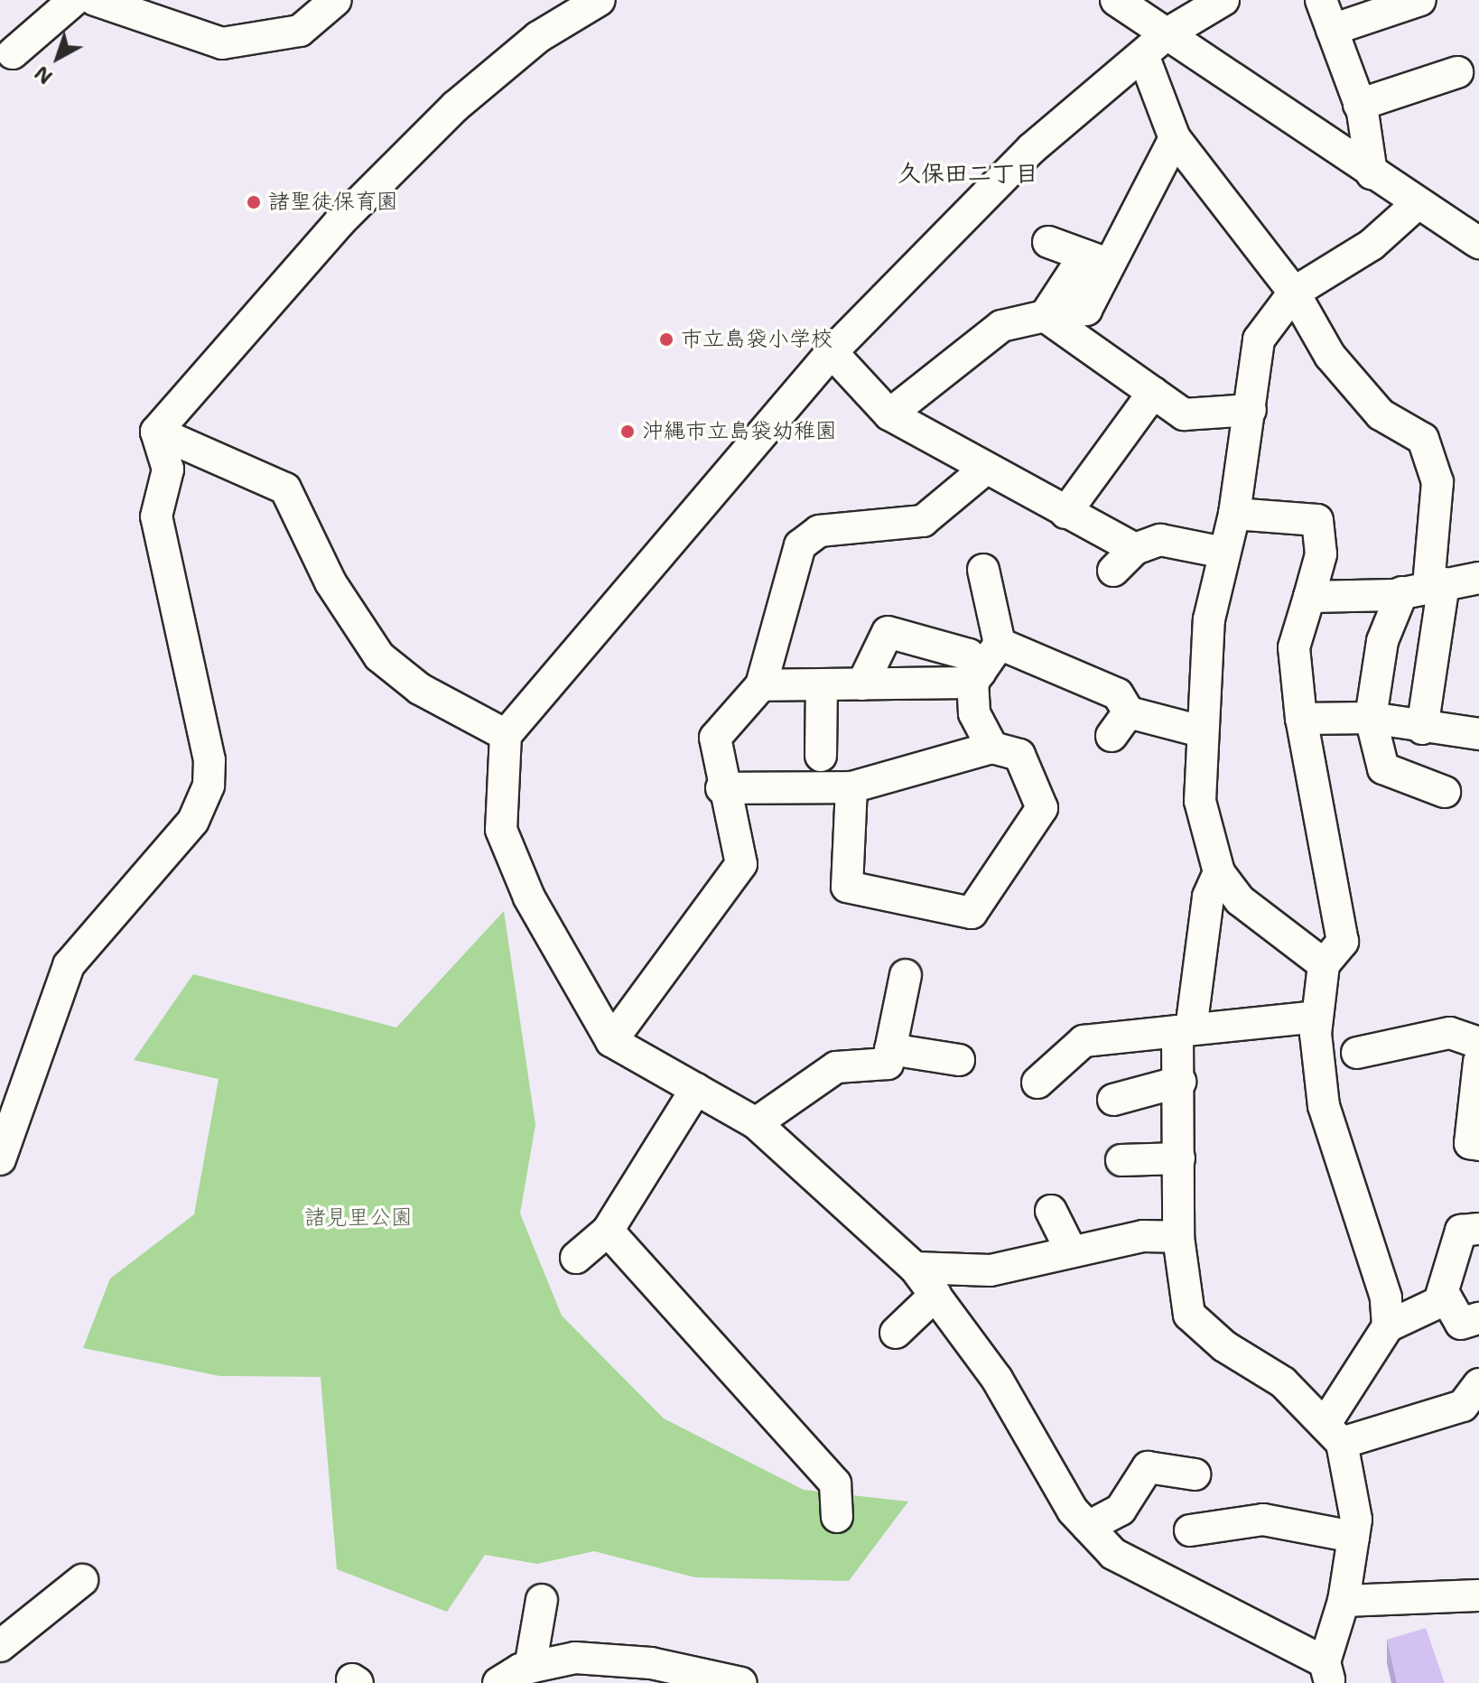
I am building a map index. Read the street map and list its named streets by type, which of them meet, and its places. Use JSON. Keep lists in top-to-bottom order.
{
  "districts": ["久保田二丁目"],
  "parks": ["諸見里公園"],
  "places": ["諸聖徒保育園", "市立島袋小学校", "沖縄市立島袋幼稚園"],
  "north": "bottom left"
}
